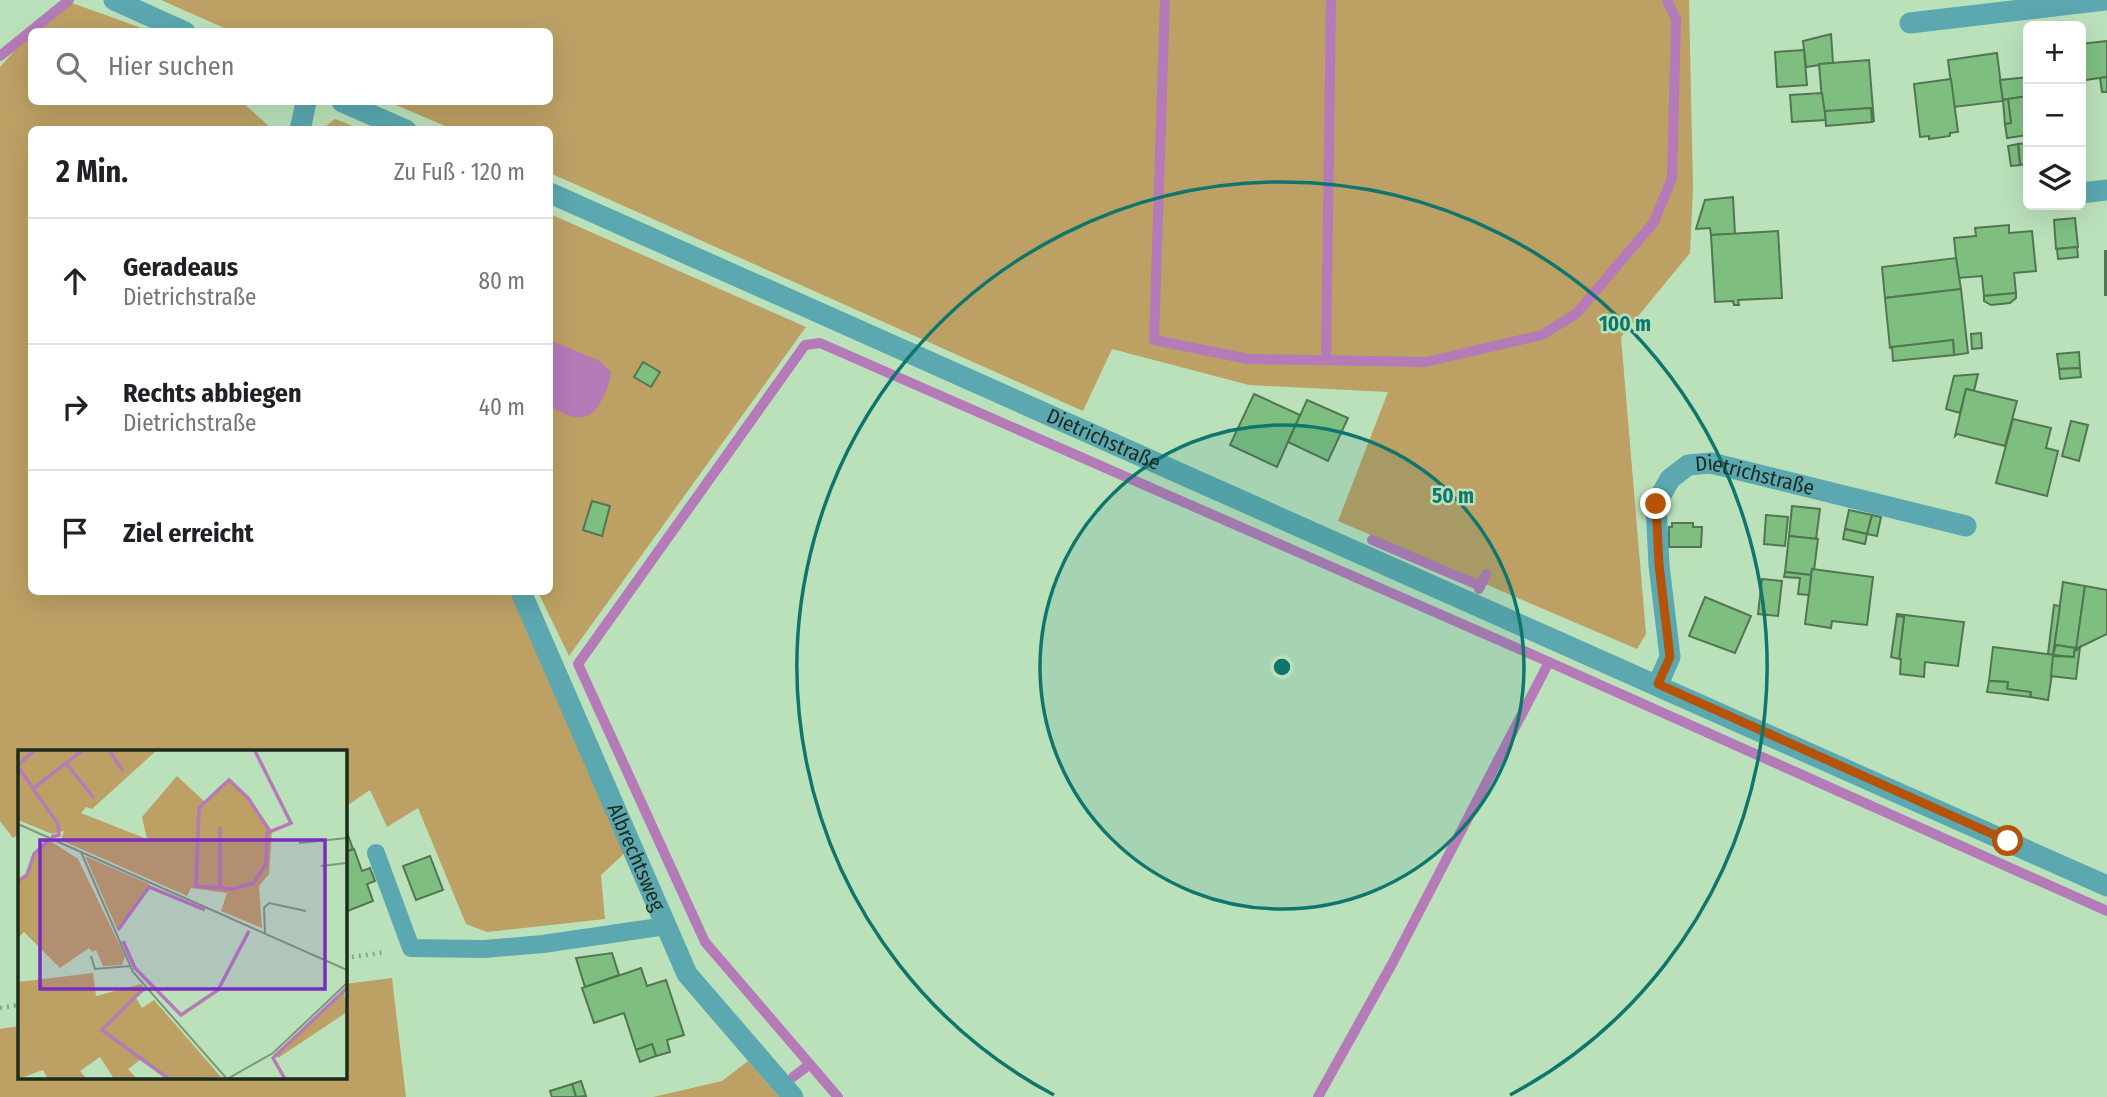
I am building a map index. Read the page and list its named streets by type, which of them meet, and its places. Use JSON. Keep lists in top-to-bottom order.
{
  "streets": {
    "street": ["Dietrichstraße", "Albrechtsweg"]
  },
  "page": {
    "map_buttons": ["+", "−"],
    "search": "Hier suchen",
    "heading": ["2 Min.", "Zu Fuß · 120 m"],
    "list": [
      ["Geradeaus", "Dietrichstraße", "80 m"],
      ["Rechts abbiegen", "Dietrichstraße", "40 m"],
      "Ziel erreicht"
    ]
  },
  "rings": ["100 m", "50 m"]
}
